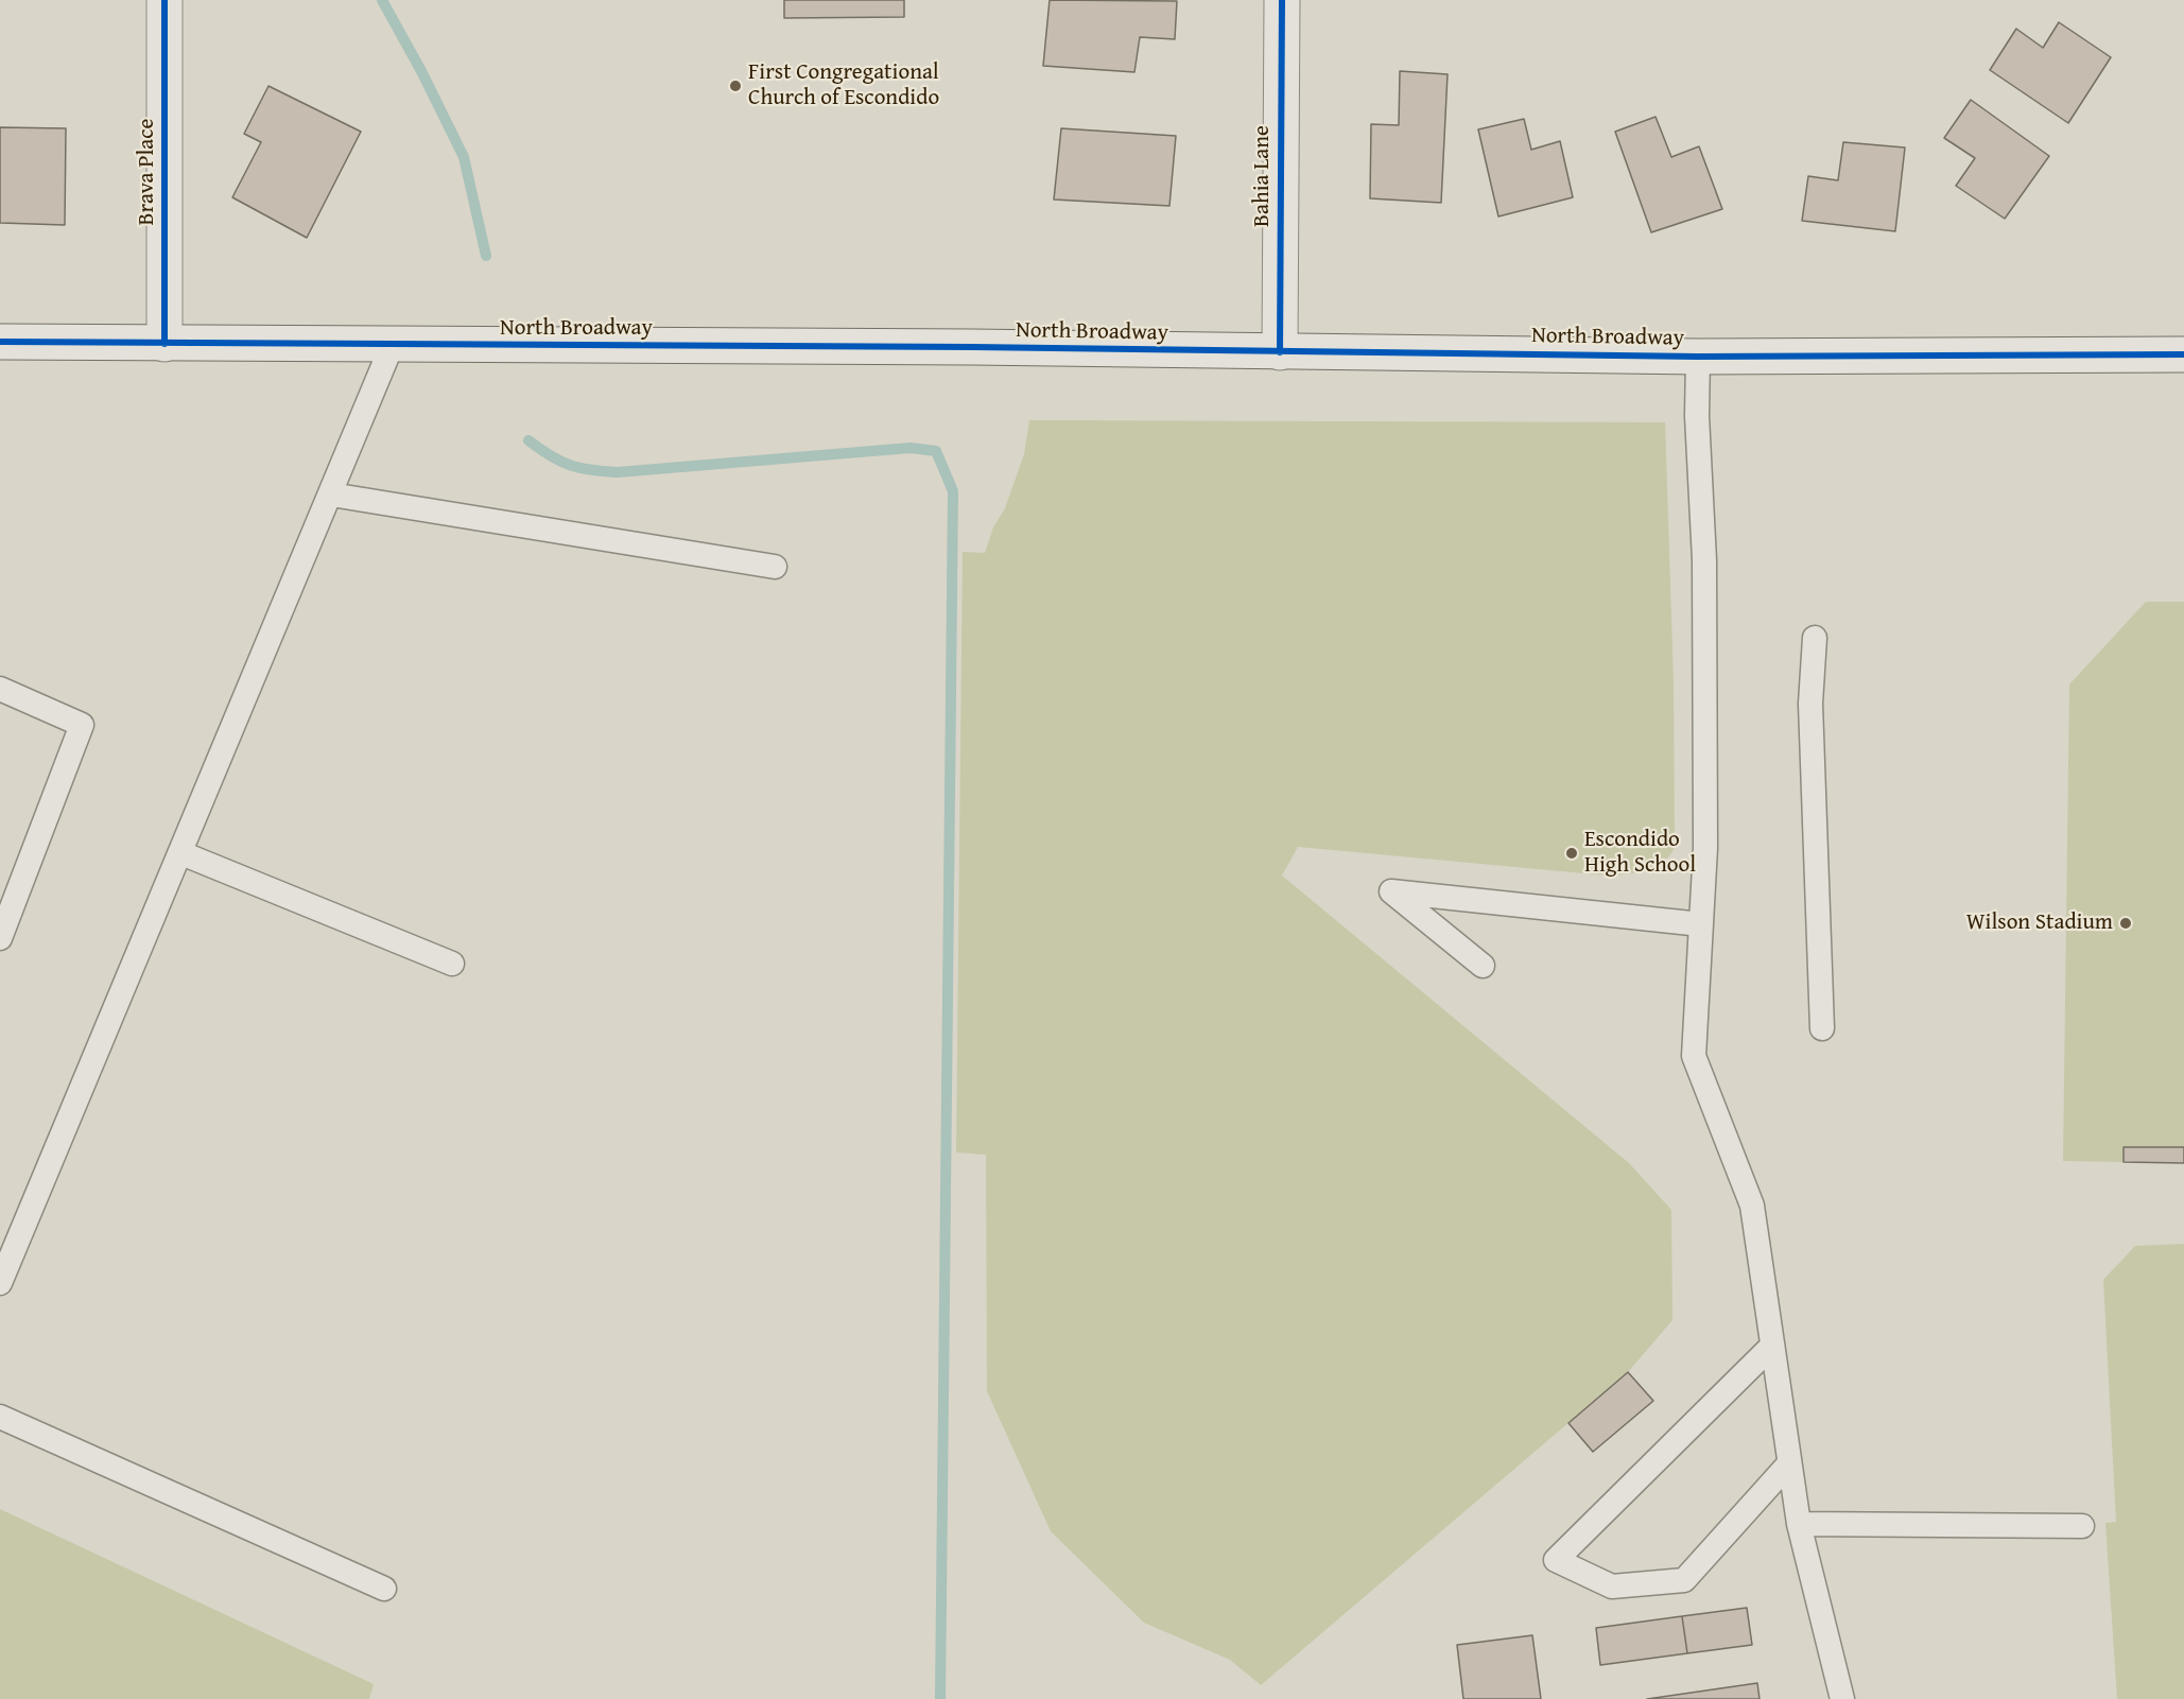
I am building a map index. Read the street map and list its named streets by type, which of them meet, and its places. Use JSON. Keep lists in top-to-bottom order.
{
  "streets": {
    "main road": ["Brava Place", "Bahia Lane", "North Broadway"]
  },
  "crossings": [
    ["Brava Place", "North Broadway"],
    ["Bahia Lane", "North Broadway"]
  ],
  "places": ["First Congregational Church of Escondido", "Escondido High School", "Wilson Stadium"]
}
